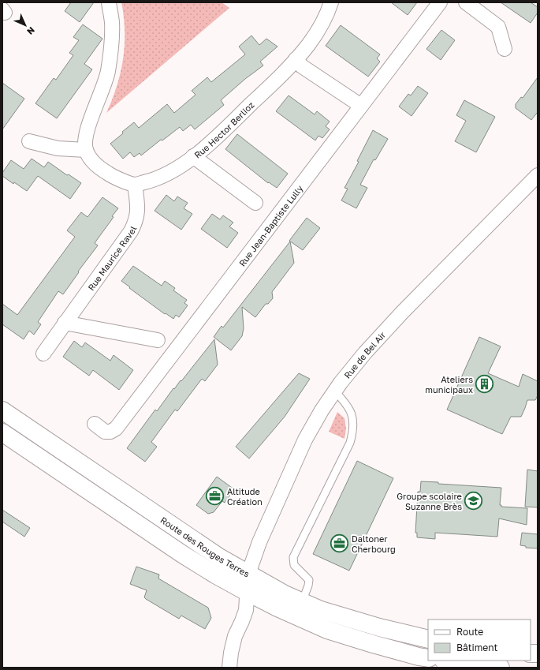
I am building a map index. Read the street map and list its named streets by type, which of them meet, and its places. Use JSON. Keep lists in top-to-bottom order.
{
  "streets": {
    "main road": ["Route des Rouges Terres"],
    "street": [
      "Rue Hector Berlioz",
      "Rue Jean-Baptiste Lully",
      "Rue Maurice Ravel",
      "Rue de Bel Air"
    ]
  },
  "crossings": [
    ["Rue Hector Berlioz", "Rue Maurice Ravel"],
    ["Rue de Bel Air", "Route des Rouges Terres"]
  ],
  "places": {
    "building": ["Ateliers municipaux"],
    "office": ["Altitude Création", "Daltoner Cherbourg"],
    "school or university": ["Groupe scolaire Suzanne Brès"]
  },
  "legend": ["Route", "Bâtiment"],
  "north": "bottom right"
}
